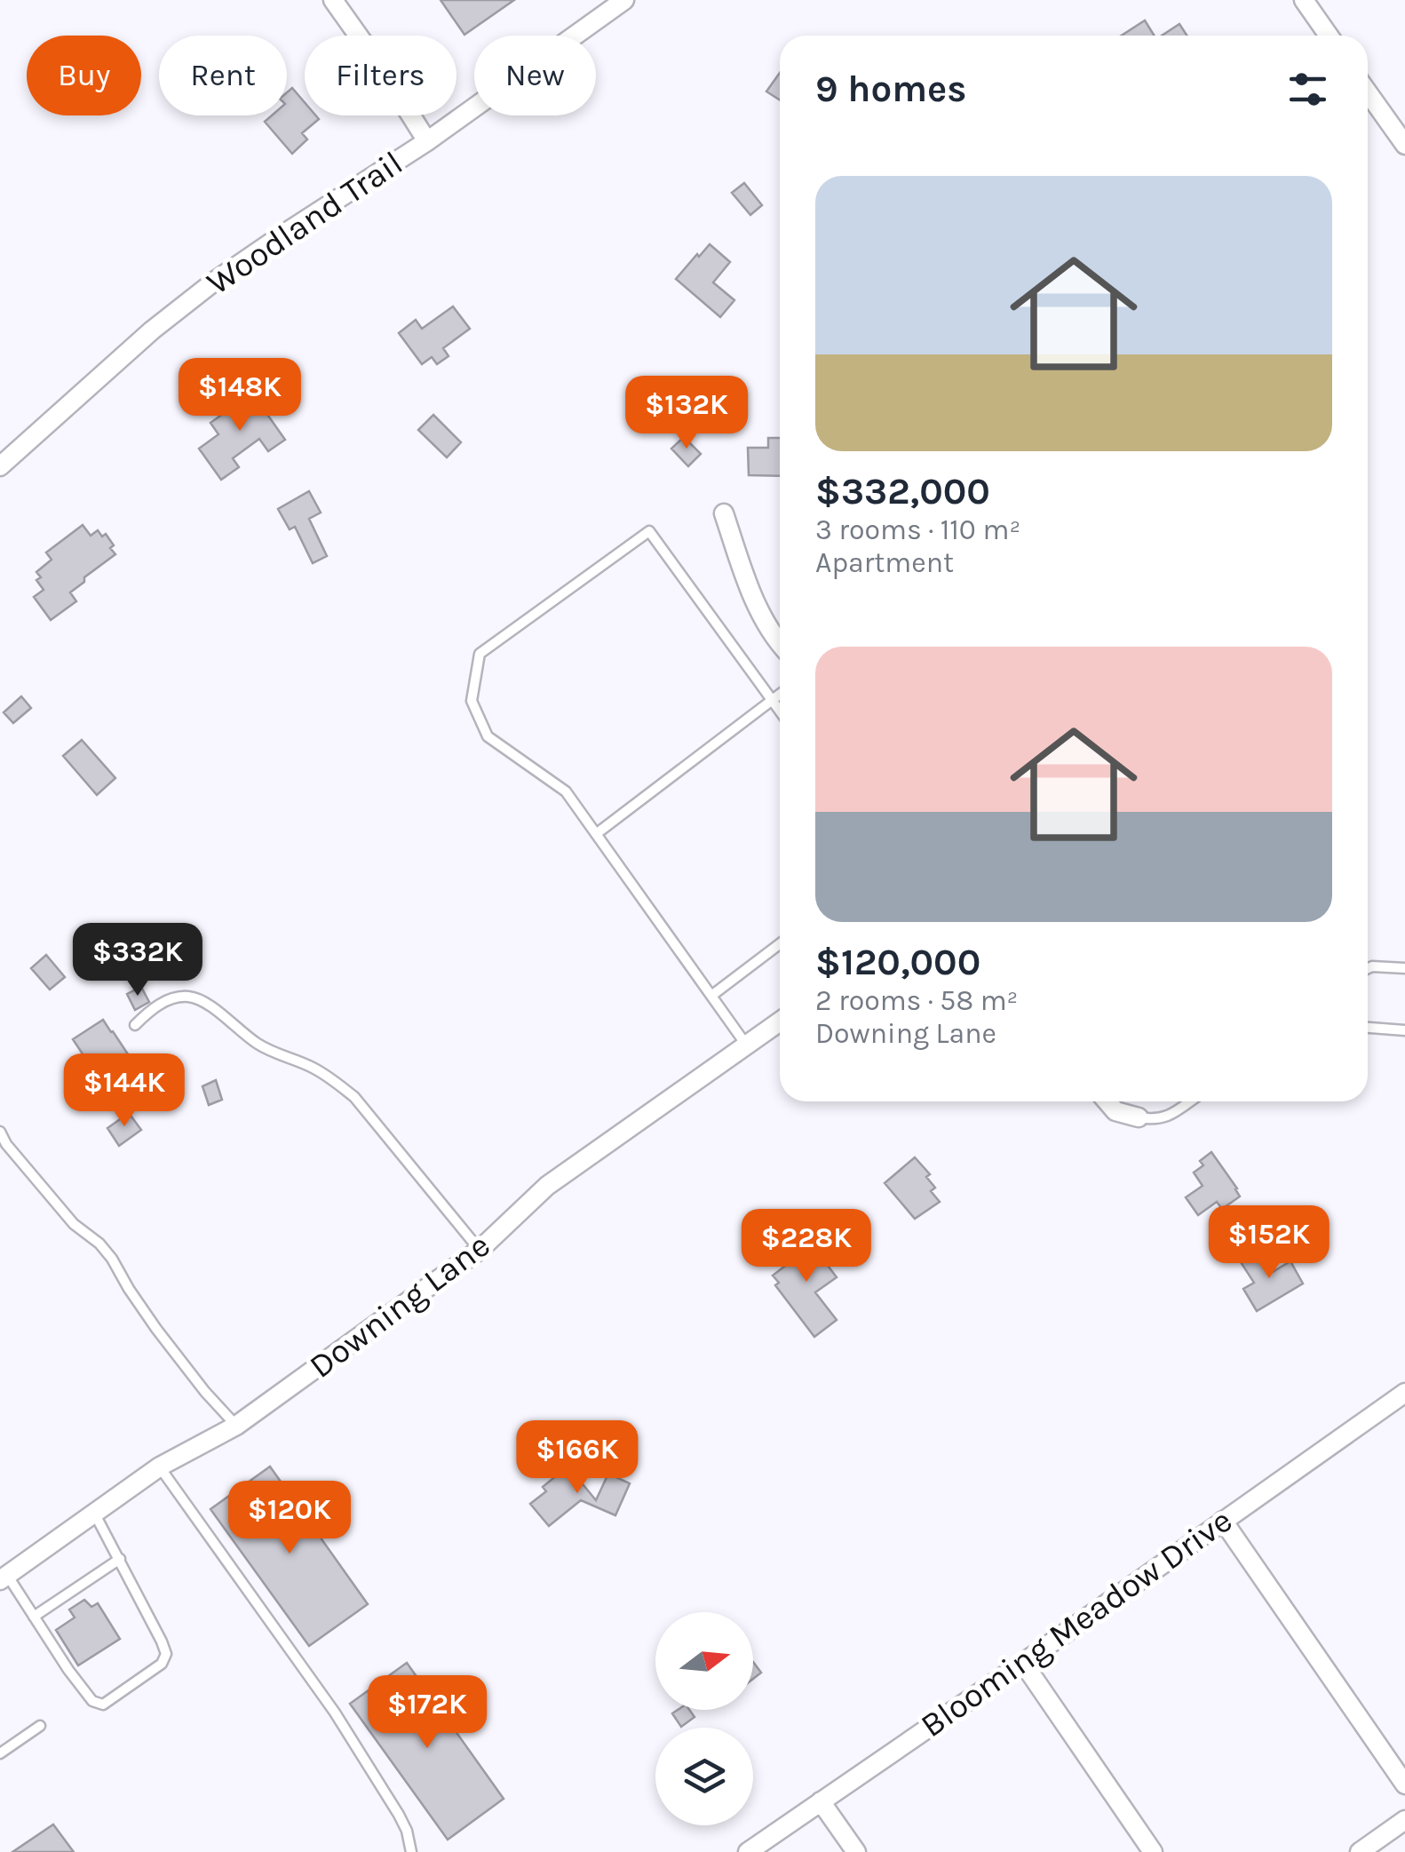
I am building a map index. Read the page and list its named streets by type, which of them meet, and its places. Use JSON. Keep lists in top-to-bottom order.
{
  "streets": {
    "street": ["Woodland Trail", "Downing Lane", "Blooming Meadow Drive"]
  },
  "north": "right",
  "page": {
    "chip": [
      "Buy",
      "Rent",
      "Filters",
      "New"
    ],
    "heading": "9 homes",
    "list": [
      {
        "name": "$332,000",
        "note": "3 rooms · 110 m² · Apartment"
      },
      {
        "name": "$120,000",
        "note": "2 rooms · 58 m² · Downing Lane"
      }
    ],
    "price": [
      "$148K",
      "$132K",
      "$332K",
      "$144K",
      "$152K",
      "$228K",
      "$166K",
      "$120K",
      "$172K"
    ]
  }
}
